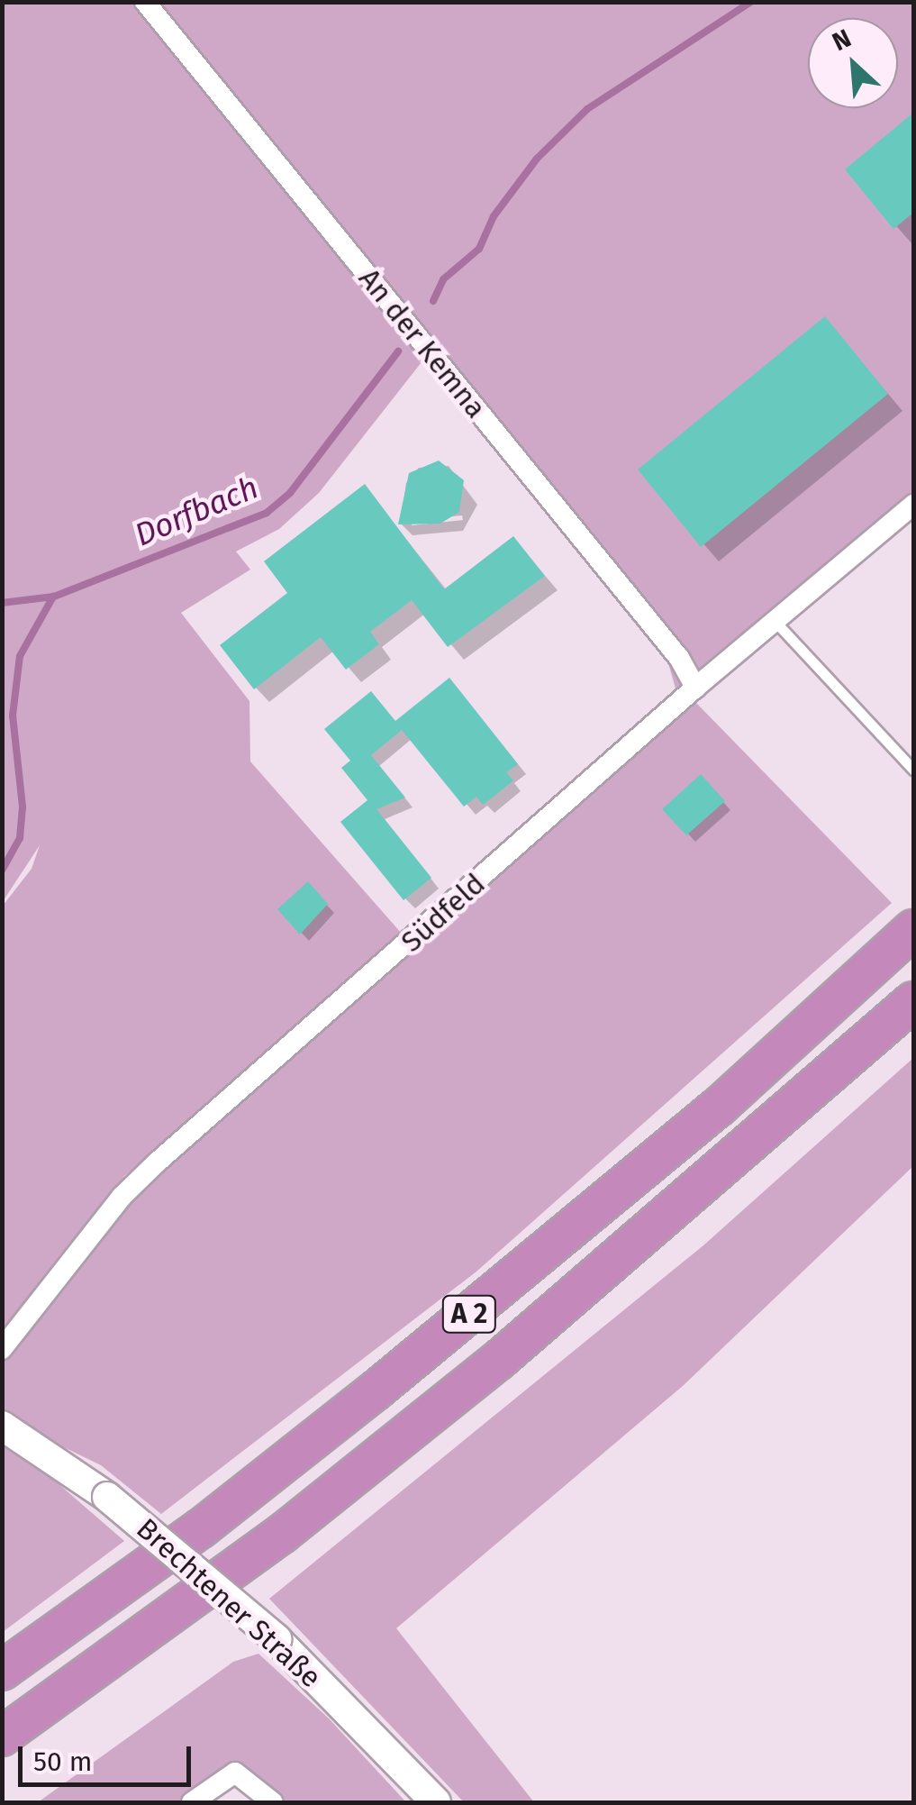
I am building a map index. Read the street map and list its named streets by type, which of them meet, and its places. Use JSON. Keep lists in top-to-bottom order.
{
  "streets": {
    "highway": ["A 2"],
    "street": ["An der Kemna", "Südfeld", "Brechtener Straße"]
  },
  "crossings": [
    ["An der Kemna", "Südfeld"]
  ],
  "water": ["Dorfbach"],
  "scale_bar": "50 m",
  "north": "top left"
}
